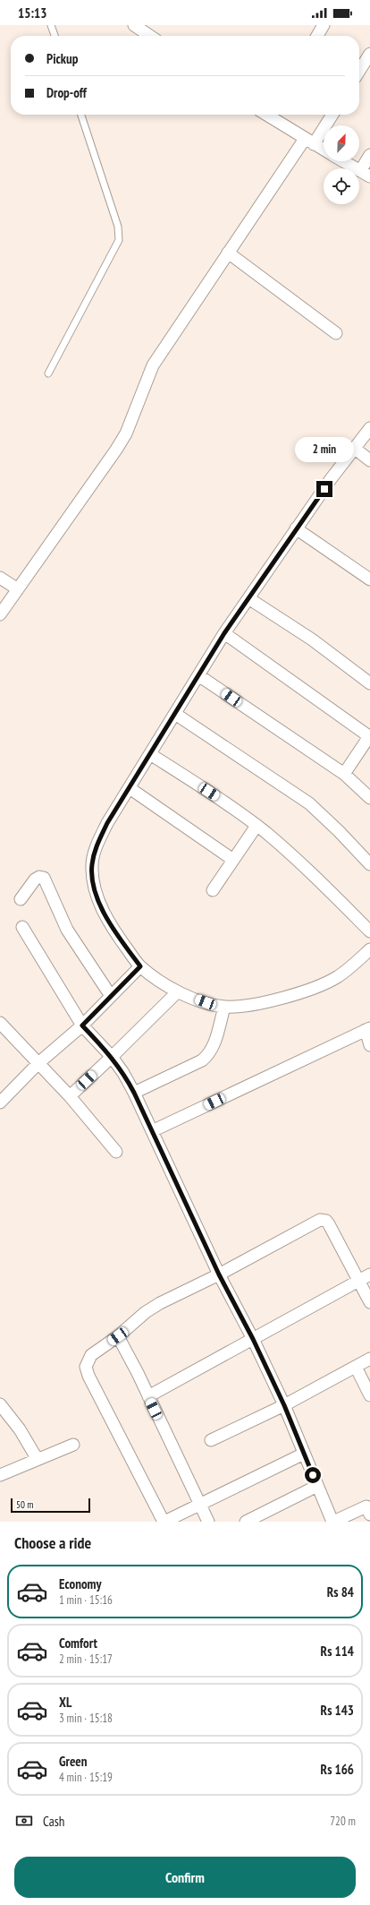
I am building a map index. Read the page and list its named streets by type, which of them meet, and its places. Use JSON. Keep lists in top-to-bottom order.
{
  "scale_bar": "50 m",
  "north": "top right",
  "page": {
    "status": "15:13",
    "banner": ["Pickup", "Drop-off"],
    "bubble": "2 min",
    "scale": "50 m",
    "heading": "Choose a ride",
    "list": [
      {
        "name": "Economy",
        "note": "1 min · 15:16",
        "value": "Rs 84"
      },
      {
        "name": "Comfort",
        "note": "2 min · 15:17",
        "value": "Rs 114"
      },
      {
        "name": "XL",
        "note": "3 min · 15:18",
        "value": "Rs 143"
      },
      {
        "name": "Green",
        "note": "4 min · 15:19",
        "value": "Rs 166"
      }
    ],
    "pay": ["Cash", "720 m"],
    "buttons": "Confirm"
  }
}
